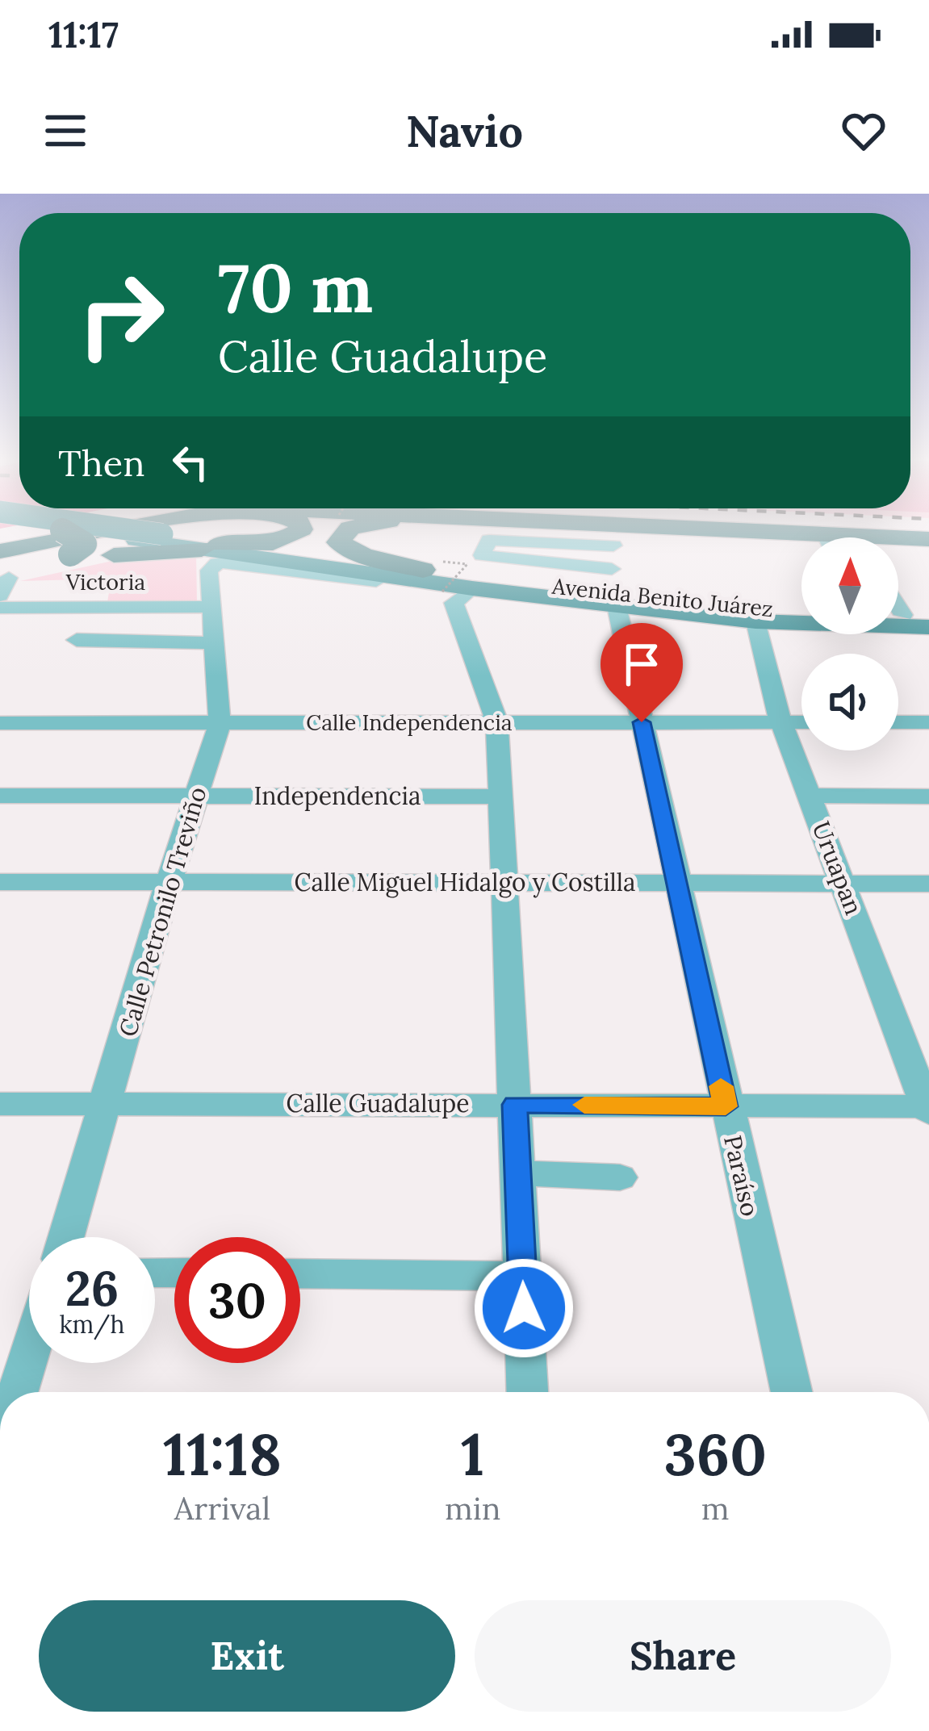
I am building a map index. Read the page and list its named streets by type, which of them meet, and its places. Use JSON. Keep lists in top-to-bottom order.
{
  "streets": {
    "main road": ["Avenida Benito Juárez"],
    "street": [
      "Victoria",
      "Calle Independencia",
      "Independencia",
      "Uruapan",
      "Calle Miguel Hidalgo y Costilla",
      "Calle Petronilo Treviño",
      "Calle Guadalupe",
      "Paraíso"
    ]
  },
  "crossings": [
    ["Victoria", "Calle Petronilo Treviño"],
    ["Avenida Benito Juárez", "Uruapan"],
    ["Avenida Benito Juárez", "Calle Petronilo Treviño"],
    ["Avenida Benito Juárez", "Paraíso"],
    ["Calle Independencia", "Uruapan"],
    ["Calle Independencia", "Calle Petronilo Treviño"],
    ["Calle Independencia", "Paraíso"],
    ["Independencia", "Calle Petronilo Treviño"],
    ["Uruapan", "Calle Miguel Hidalgo y Costilla"],
    ["Uruapan", "Calle Guadalupe"],
    ["Calle Miguel Hidalgo y Costilla", "Calle Petronilo Treviño"],
    ["Calle Miguel Hidalgo y Costilla", "Paraíso"],
    ["Calle Petronilo Treviño", "Calle Guadalupe"],
    ["Calle Guadalupe", "Paraíso"]
  ],
  "north": "top",
  "page": {
    "status": "11:17",
    "header": "Navio",
    "turn": ["70 m", "Calle Guadalupe"],
    "then": "Then",
    "speed": "26 km/h",
    "limit": "30",
    "eta": [
      "11:18",
      "Arrival",
      "1",
      "min",
      "360",
      "m"
    ],
    "buttons": ["Exit", "Share"]
  }
}
